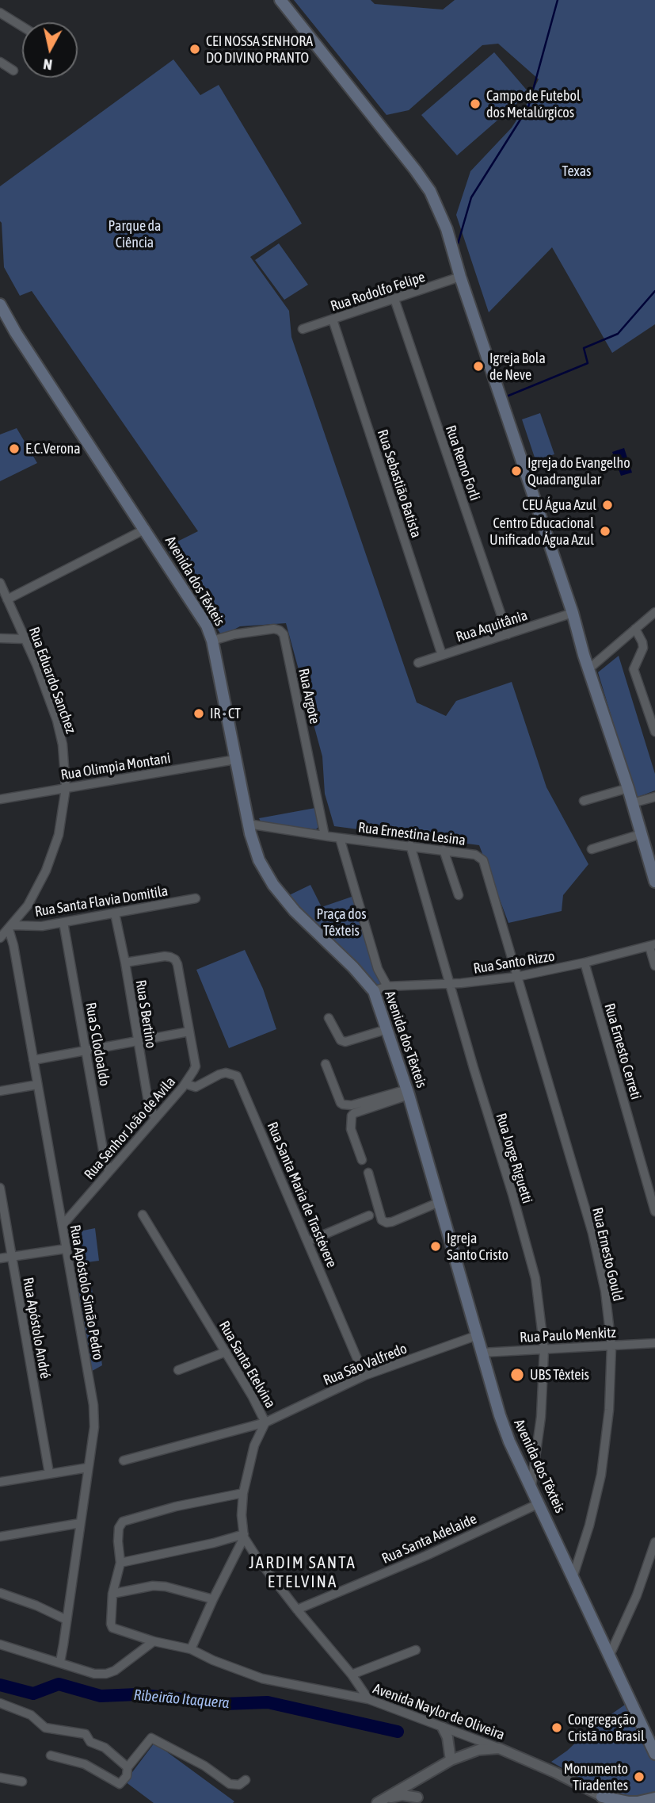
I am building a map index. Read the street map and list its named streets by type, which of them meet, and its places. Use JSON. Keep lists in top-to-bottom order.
{
  "streets": {
    "main road": ["Avenida dos Têxteis"],
    "street": [
      "Rua Rodolfo Felipe",
      "Rua Remo Forli",
      "Rua Sebastião Batista",
      "Rua Aquitânia",
      "Rua Eduardo Sanchez",
      "Rua Argote",
      "Rua Olimpia Montani",
      "Rua Ernestina Lesina",
      "Rua Santa Flavia Domitila",
      "Rua Santo Rizzo",
      "Rua S Bertino",
      "Rua S Clodoaldo",
      "Rua Ernesto Cerreti",
      "Rua Senhor João de Avila",
      "Rua Jorge Riguetti",
      "Rua Santa Maria de Trastévere",
      "Rua Ernesto Gould",
      "Rua Apóstolo Simão Pedro",
      "Rua Apóstolo André",
      "Rua Paulo Menkitz",
      "Rua Santa Etelvina",
      "Rua São Valfredo",
      "Rua Santa Adelaide",
      "Avenida Naylor de Oliveira"
    ]
  },
  "crossings": [
    ["Rua Rodolfo Felipe", "Rua Remo Forli"],
    ["Rua Rodolfo Felipe", "Rua Sebastião Batista"],
    ["Rua Remo Forli", "Rua Aquitânia"],
    ["Rua Sebastião Batista", "Rua Aquitânia"],
    ["Avenida dos Têxteis", "Rua Argote"],
    ["Avenida dos Têxteis", "Rua Olimpia Montani"],
    ["Avenida dos Têxteis", "Rua Ernestina Lesina"],
    ["Avenida dos Têxteis", "Rua Santo Rizzo"],
    ["Avenida dos Têxteis", "Rua Jorge Riguetti"],
    ["Avenida dos Têxteis", "Rua Ernesto Gould"],
    ["Avenida dos Têxteis", "Rua Paulo Menkitz"],
    ["Avenida dos Têxteis", "Rua São Valfredo"],
    ["Avenida dos Têxteis", "Rua Santa Adelaide"],
    ["Rua Eduardo Sanchez", "Rua Olimpia Montani"],
    ["Rua Eduardo Sanchez", "Rua Santa Flavia Domitila"],
    ["Rua Eduardo Sanchez", "Rua Apóstolo Simão Pedro"],
    ["Rua Argote", "Rua Ernestina Lesina"],
    ["Rua Ernestina Lesina", "Rua Santo Rizzo"],
    ["Rua Ernestina Lesina", "Rua Jorge Riguetti"],
    ["Rua Ernestina Lesina", "Rua Ernesto Gould"],
    ["Rua Santa Flavia Domitila", "Rua S Bertino"],
    ["Rua Santa Flavia Domitila", "Rua S Clodoaldo"],
    ["Rua Santa Flavia Domitila", "Rua Apóstolo Simão Pedro"],
    ["Rua Santo Rizzo", "Rua Ernesto Cerreti"],
    ["Rua Santo Rizzo", "Rua Jorge Riguetti"],
    ["Rua Santo Rizzo", "Rua Ernesto Gould"],
    ["Rua S Bertino", "Rua Senhor João de Avila"],
    ["Rua S Clodoaldo", "Rua Senhor João de Avila"],
    ["Rua Senhor João de Avila", "Rua Santa Maria de Trastévere"],
    ["Rua Senhor João de Avila", "Rua Apóstolo Simão Pedro"],
    ["Rua Jorge Riguetti", "Rua Paulo Menkitz"],
    ["Rua Santa Maria de Trastévere", "Rua São Valfredo"],
    ["Rua Ernesto Gould", "Rua Paulo Menkitz"],
    ["Rua Santa Etelvina", "Rua São Valfredo"]
  ],
  "districts": ["JARDIM SANTA ETELVINA"],
  "water": ["Ribeirão Itaquera"],
  "parks": ["Texas", "Parque da Ciência", "Praça dos Têxteis"],
  "places": [
    "CEI NOSSA SENHORA DO DIVINO PRANTO",
    "Campo de Futebol dos Metalúrgicos",
    "Igreja Bola de Neve",
    "E.C.Verona",
    "Igreja do Evangelho Quadrangular",
    "CEU Água Azul",
    "Centro Educacional Unificado Água Azul",
    "IR - CT",
    "Igreja Santo Cristo",
    "UBS Têxteis",
    "Congregação Cristã no Brasil",
    "Monumento Tiradentes"
  ],
  "north": "bottom"
}
